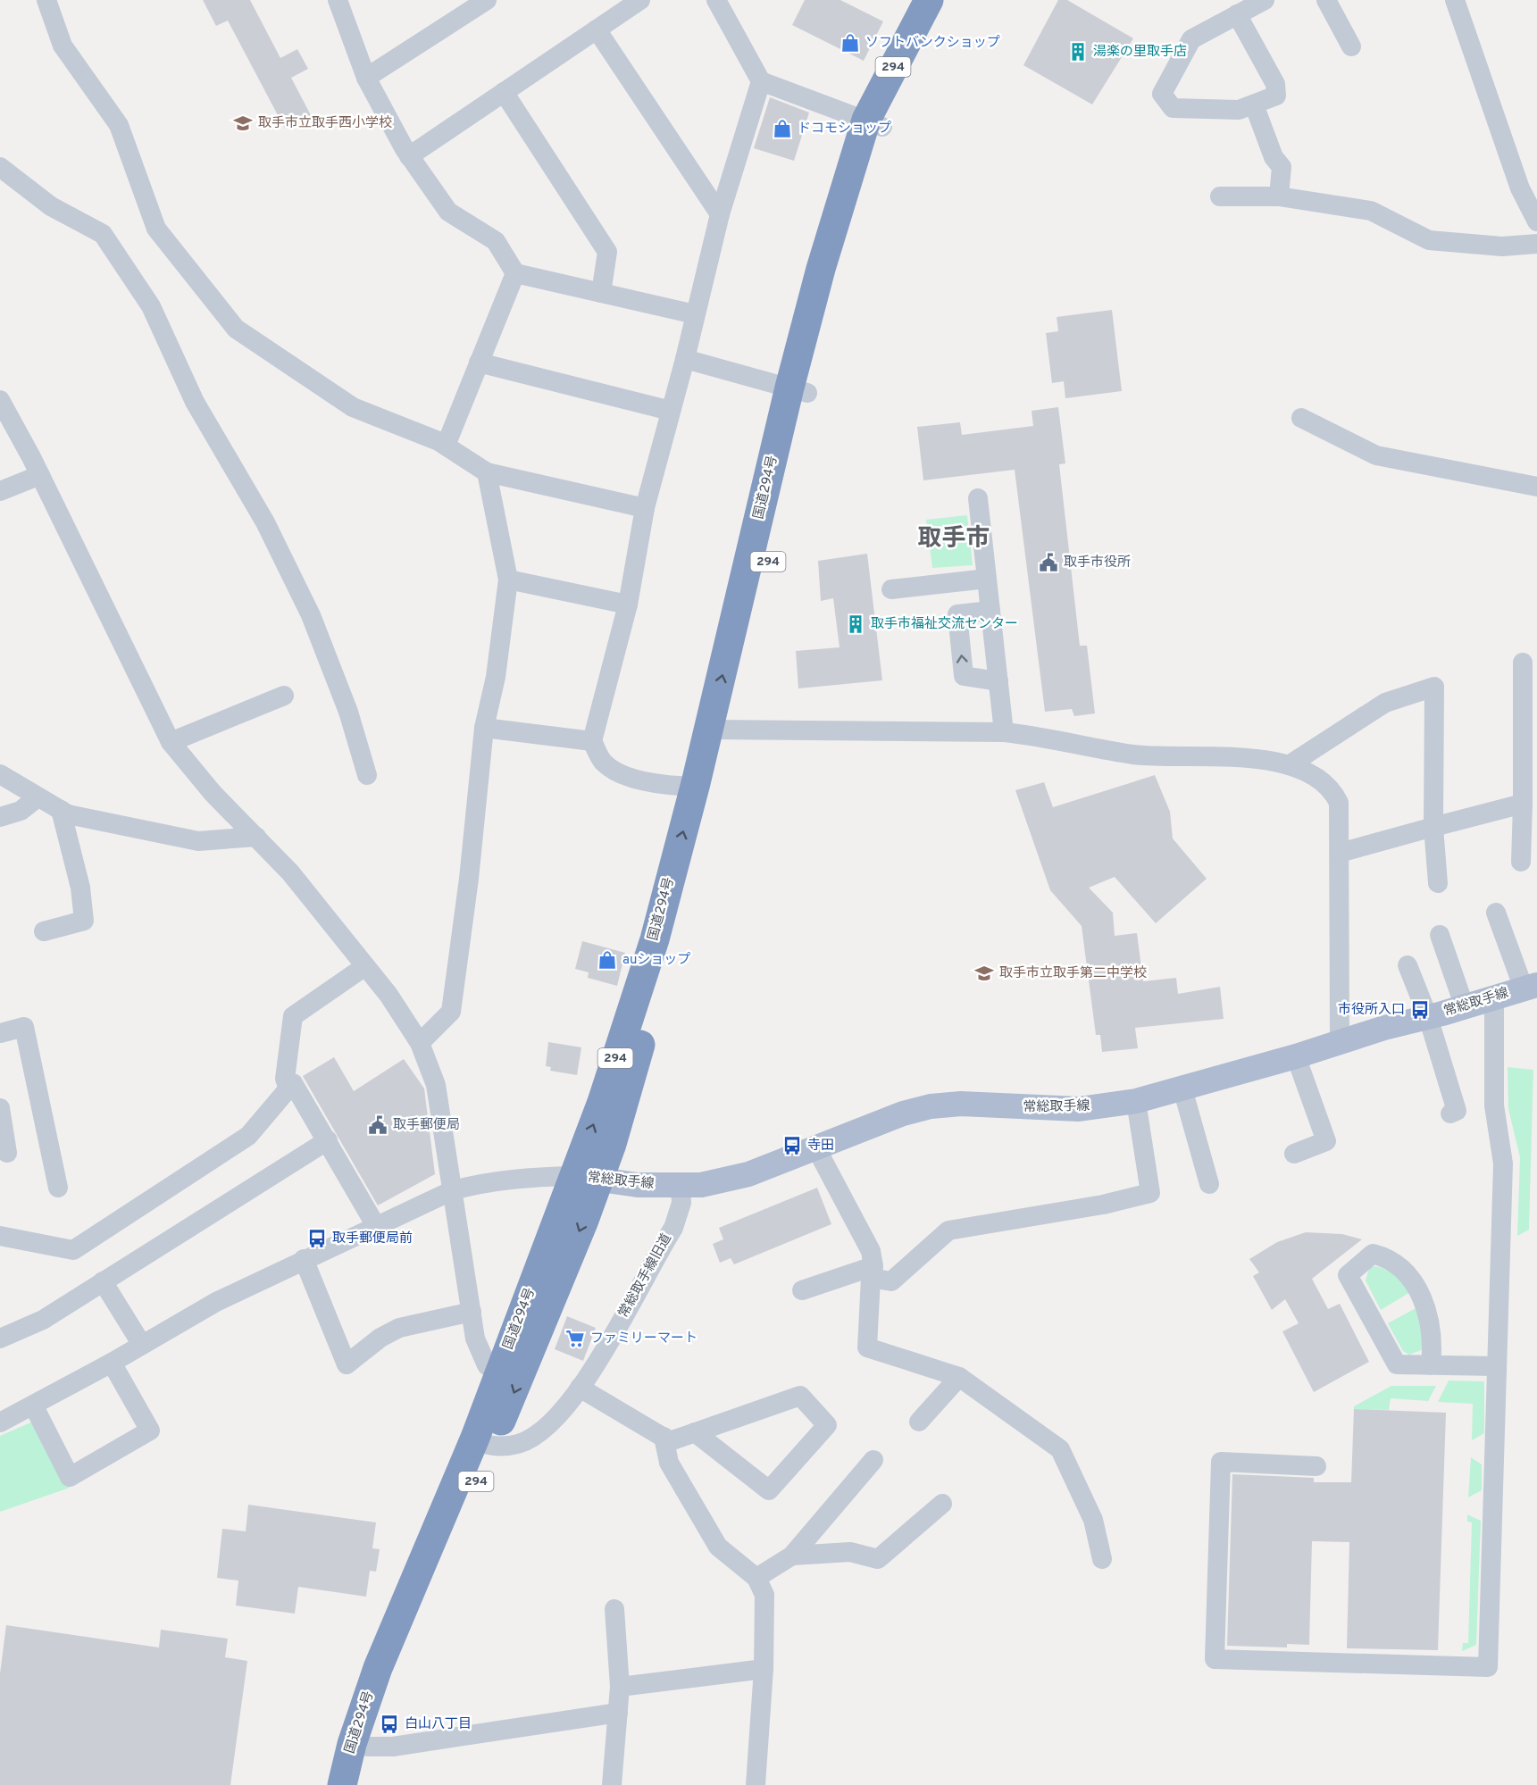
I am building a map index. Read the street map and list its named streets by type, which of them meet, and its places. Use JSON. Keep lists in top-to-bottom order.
{
  "streets": {
    "highway": ["294", "国道294号"],
    "main road": ["常総取手線"],
    "street": ["常総取手線旧道"]
  },
  "crossings": [
    ["国道294号", "常総取手線"],
    ["国道294号", "常総取手線旧道"],
    ["常総取手線", "常総取手線旧道"]
  ],
  "districts": ["取手市"],
  "places": {
    "shop": ["ソフトバンクショップ", "ドコモショップ", "auショップ"],
    "building": ["湯楽の里取手店", "取手市福祉交流センター"],
    "school or university": ["取手市立取手西小学校", "取手市立取手第二中学校"],
    "public building": ["取手市役所", "取手郵便局"],
    "bus stop": [
      "市役所入口",
      "寺田",
      "取手郵便局前",
      "白山八丁目"
    ],
    "supermarket": ["ファミリーマート"]
  }
}
